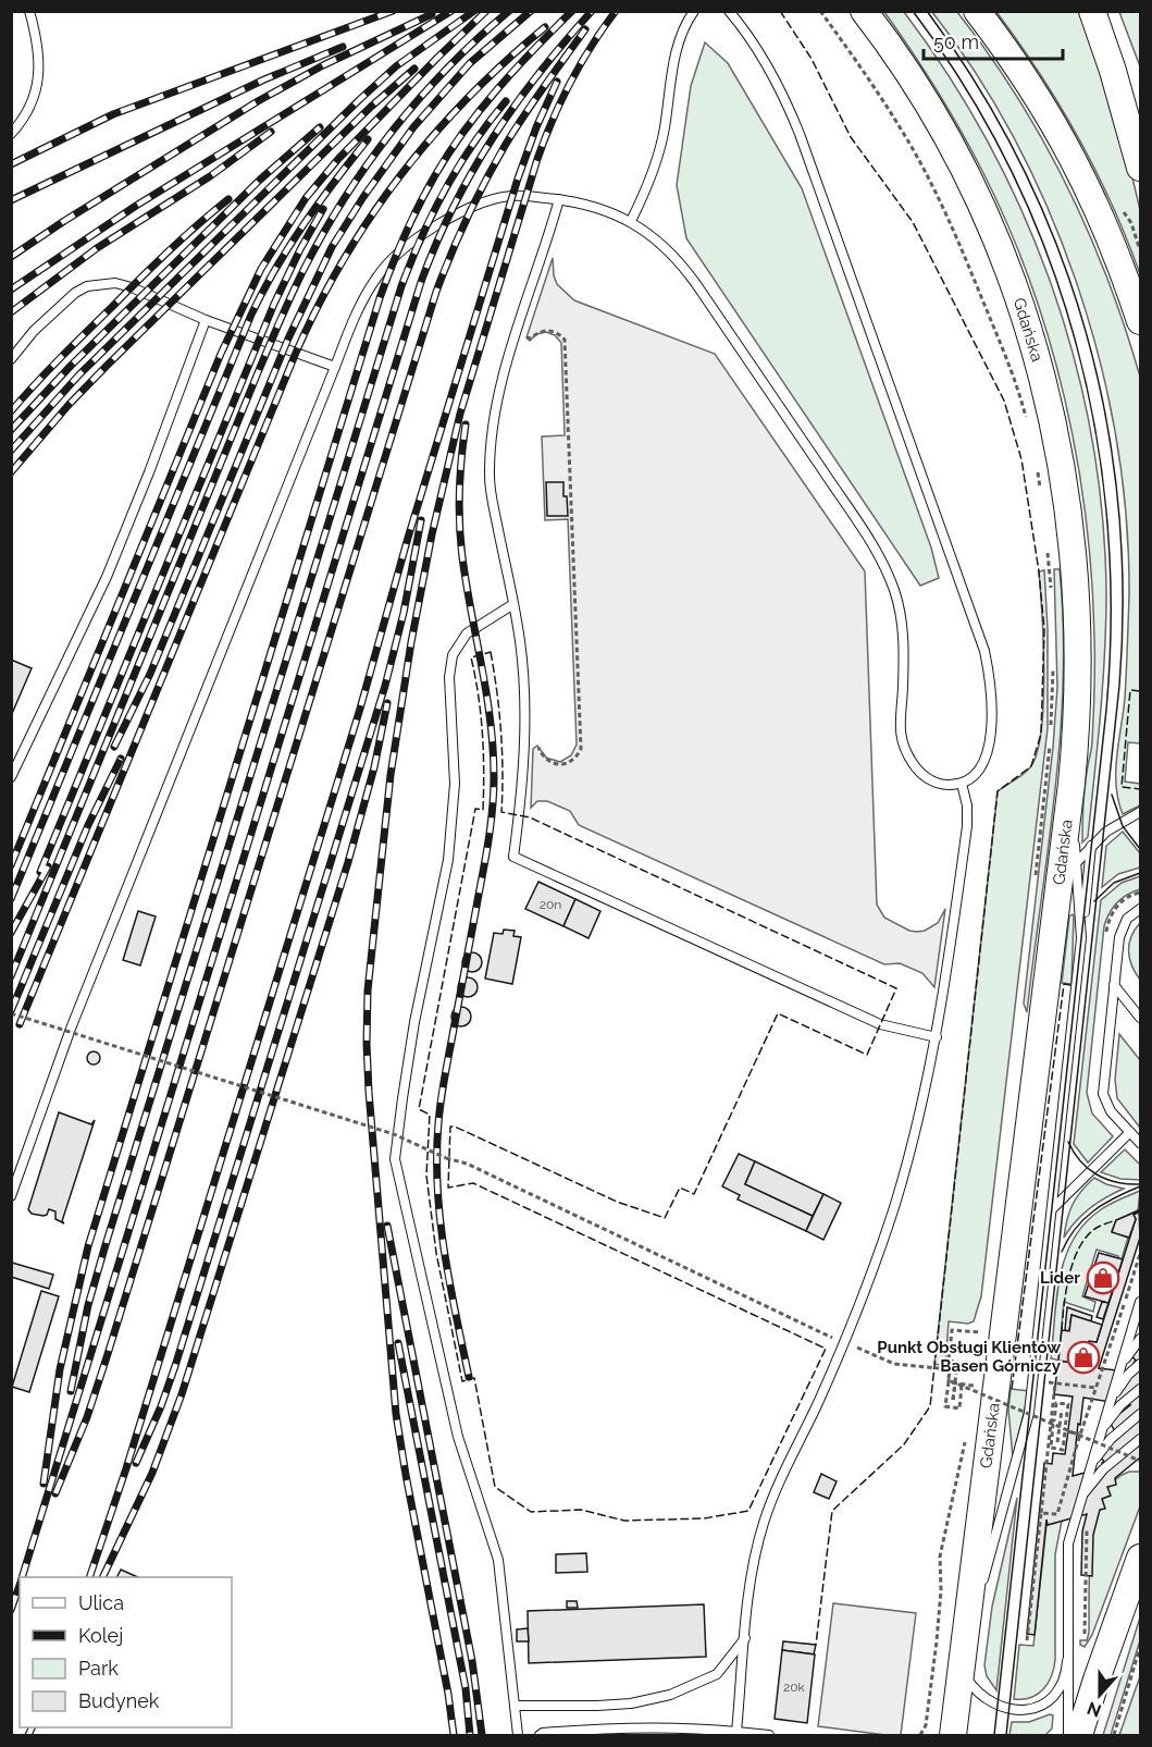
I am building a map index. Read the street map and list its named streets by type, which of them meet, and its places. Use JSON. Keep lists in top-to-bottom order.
{
  "streets": {
    "main road": ["Gdańska"]
  },
  "places": {
    "shop": ["Lider", "Punkt Obsługi Klientów Basen Górniczy"]
  },
  "house_numbers": ["20n", "20k"],
  "legend": [
    "Ulica",
    "Kolej",
    "Park",
    "Budynek"
  ],
  "scale_bar": "50 m",
  "north": "bottom"
}
